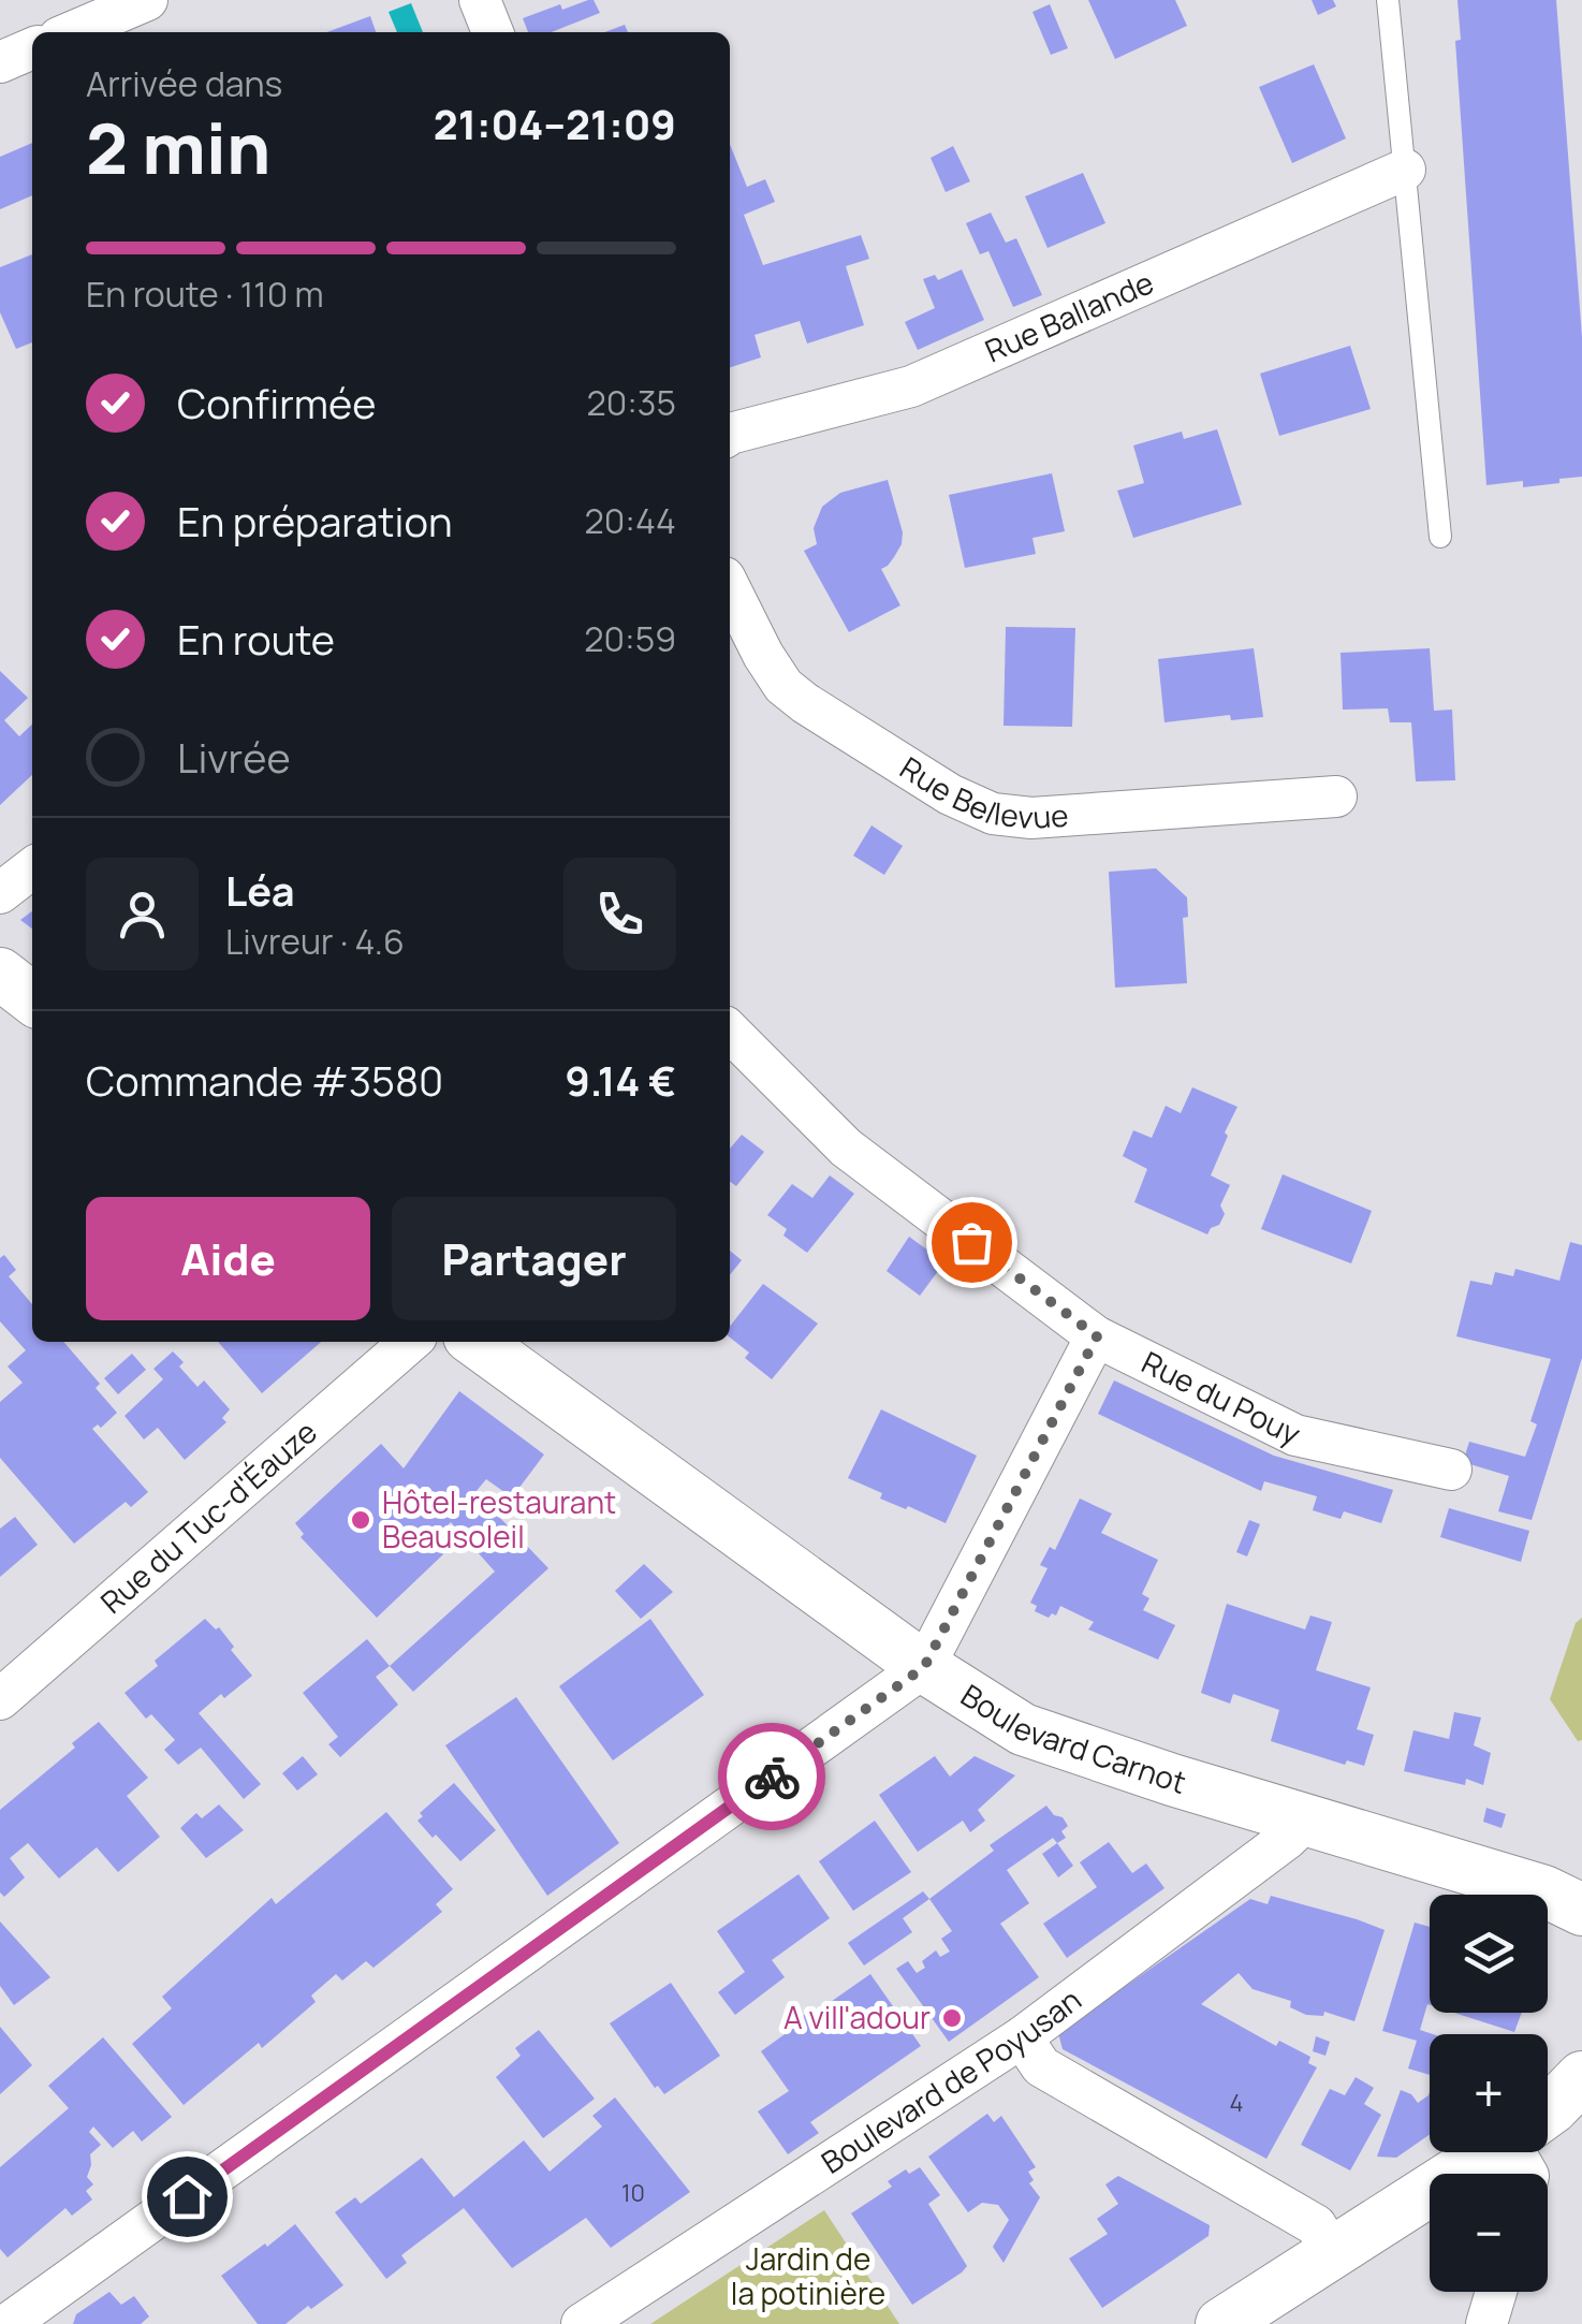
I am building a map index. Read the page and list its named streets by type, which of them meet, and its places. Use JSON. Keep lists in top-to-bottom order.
{
  "streets": {
    "street": [
      "Rue Ballande",
      "Rue Bellevue",
      "Rue du Pouy",
      "Rue du Tuc-d'Éauze",
      "Boulevard Carnot",
      "Boulevard de Poyusan"
    ]
  },
  "crossings": [
    ["Boulevard Carnot", "Boulevard de Poyusan"]
  ],
  "parks": ["Jardin de la potinière"],
  "places": ["Hôtel-restaurant Beausoleil", "A vill'adour"],
  "house_numbers": ["4", "10"],
  "page": {
    "heading": ["2 min", "Arrivée dans", "21:04–21:09"],
    "panel": [
      "Léa",
      "Livreur · 4.6",
      "Commande #3580",
      "9.14 €"
    ],
    "bar": "En route · 110 m",
    "list": [
      ["Confirmée", "20:35"],
      ["En préparation", "20:44"],
      ["En route", "20:59"],
      "Livrée"
    ],
    "buttons": ["Aide", "Partager"],
    "map_buttons": ["+", "−"]
  }
}
